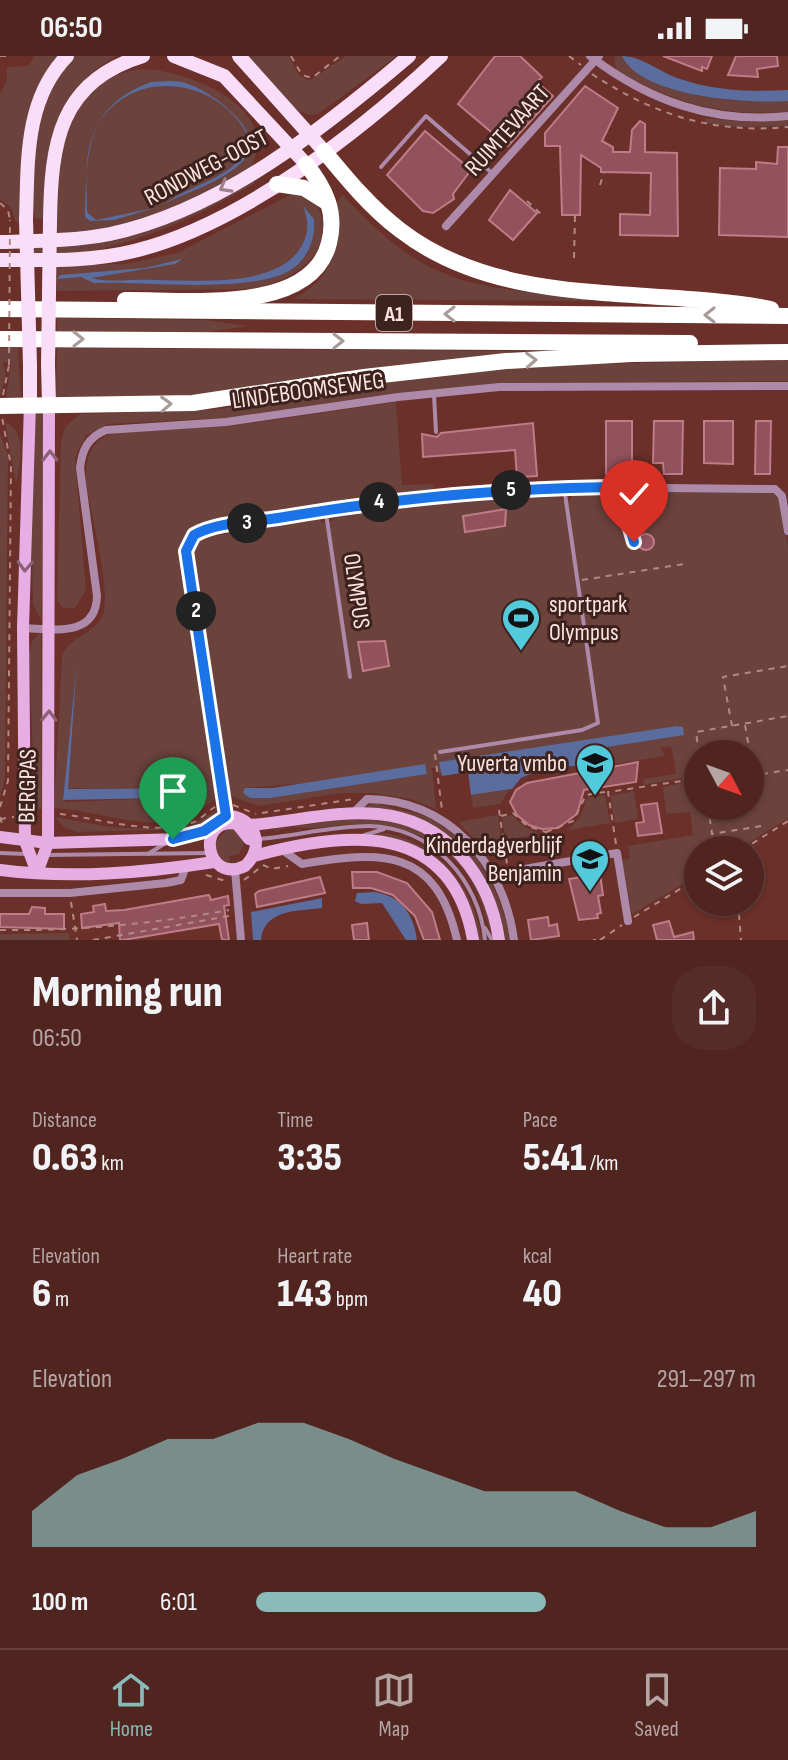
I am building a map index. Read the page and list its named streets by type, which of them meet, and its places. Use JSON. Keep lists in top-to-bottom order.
{
  "streets": {
    "highway": ["A1"],
    "main road": ["RONDWEG-OOST", "BERGPAS"],
    "street": ["RUIMTEVAART", "LINDEBOOMSEWEG"],
    "lane": ["OLYMPUS"]
  },
  "crossings": [
    ["RONDWEG-OOST", "A1"],
    ["LINDEBOOMSEWEG", "BERGPAS"]
  ],
  "places": {
    "sports": ["sportpark Olympus"],
    "school or university": ["Yuverta vmbo", "Kinderdagverblijf Benjamin"]
  },
  "north": "bottom right",
  "page": {
    "status": "06:50",
    "pins": [
      "5",
      "4",
      "3",
      "2"
    ],
    "heading": ["Morning run", "06:50"],
    "stats": [
      ["Distance", "0.63 km"],
      ["Time", "3:35"],
      ["Pace", "5:41 /km"],
      ["Elevation", "6 m"],
      ["Heart rate", "143 bpm"],
      ["kcal", "40"]
    ],
    "chart": ["Elevation", "291–297 m"],
    "list": [
      {
        "name": "100 m",
        "note": "6:01"
      }
    ],
    "tabs": ["Home", "Map", "Saved"]
  }
}
